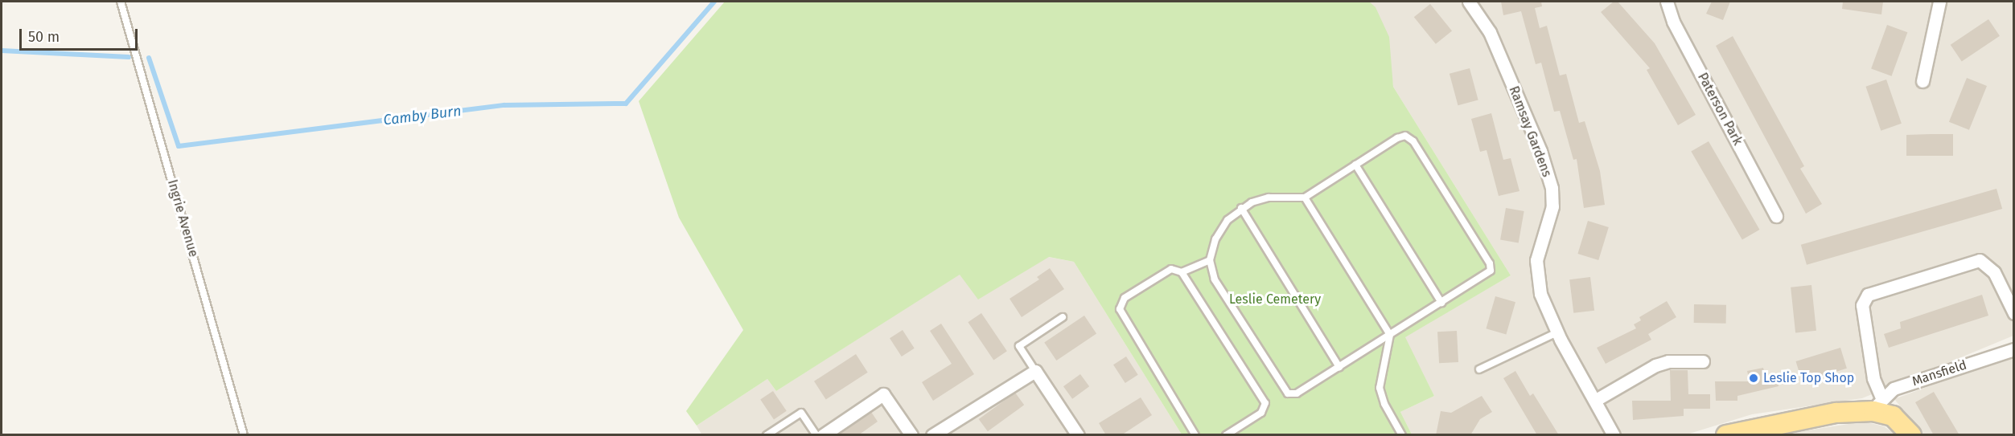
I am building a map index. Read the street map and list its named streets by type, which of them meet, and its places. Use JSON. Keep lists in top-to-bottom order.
{
  "streets": {
    "street": ["Paterson Park", "Ramsay Gardens", "Mansfield"],
    "lane": ["Ingrie Avenue"]
  },
  "water": ["Camby Burn"],
  "parks": ["Leslie Cemetery"],
  "places": ["Leslie Top Shop"],
  "scale_bar": "50 m"
}
